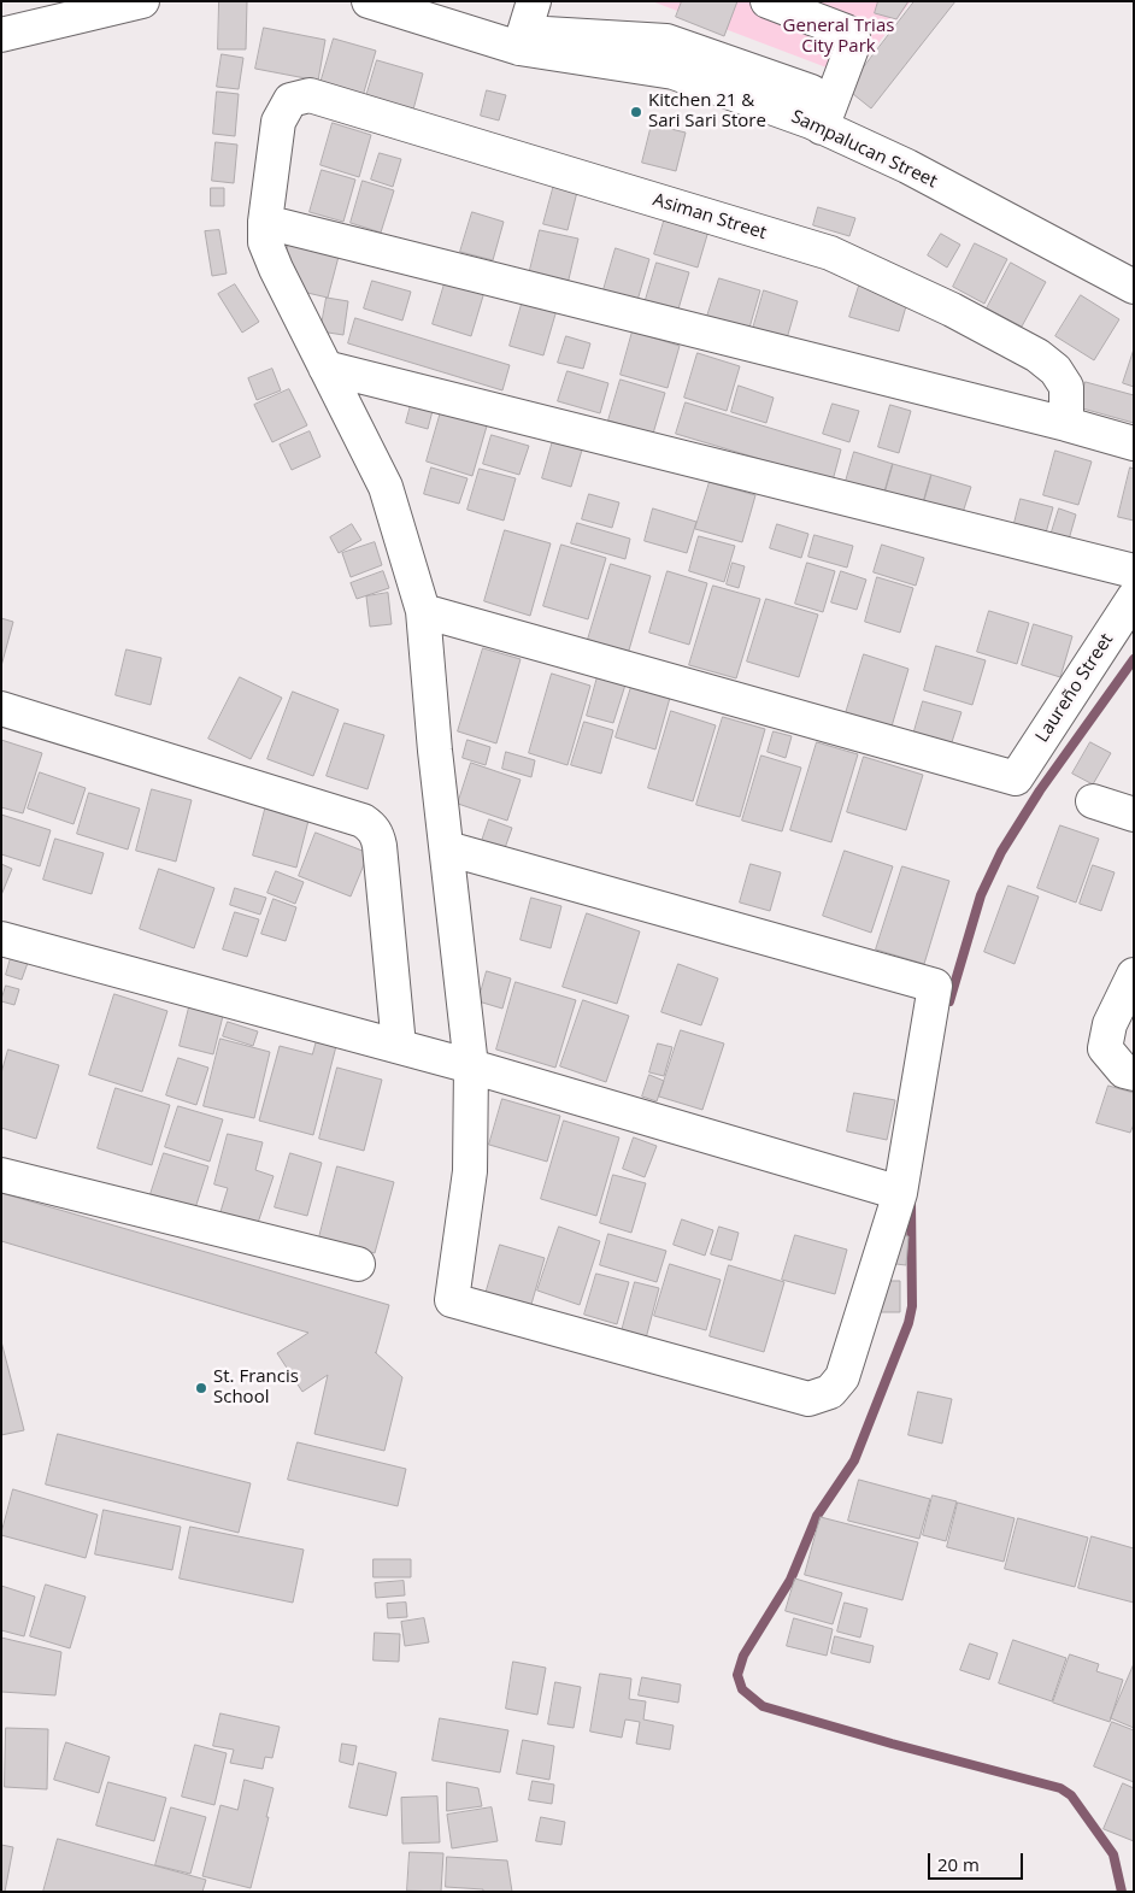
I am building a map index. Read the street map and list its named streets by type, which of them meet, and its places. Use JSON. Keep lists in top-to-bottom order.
{
  "streets": {
    "street": ["Sampalucan Street", "Asiman Street", "Laureño Street"]
  },
  "parks": ["General Trias City Park"],
  "places": ["Kitchen 21 & Sari Sari Store", "St. Francis School"],
  "scale_bar": "20 m"
}
